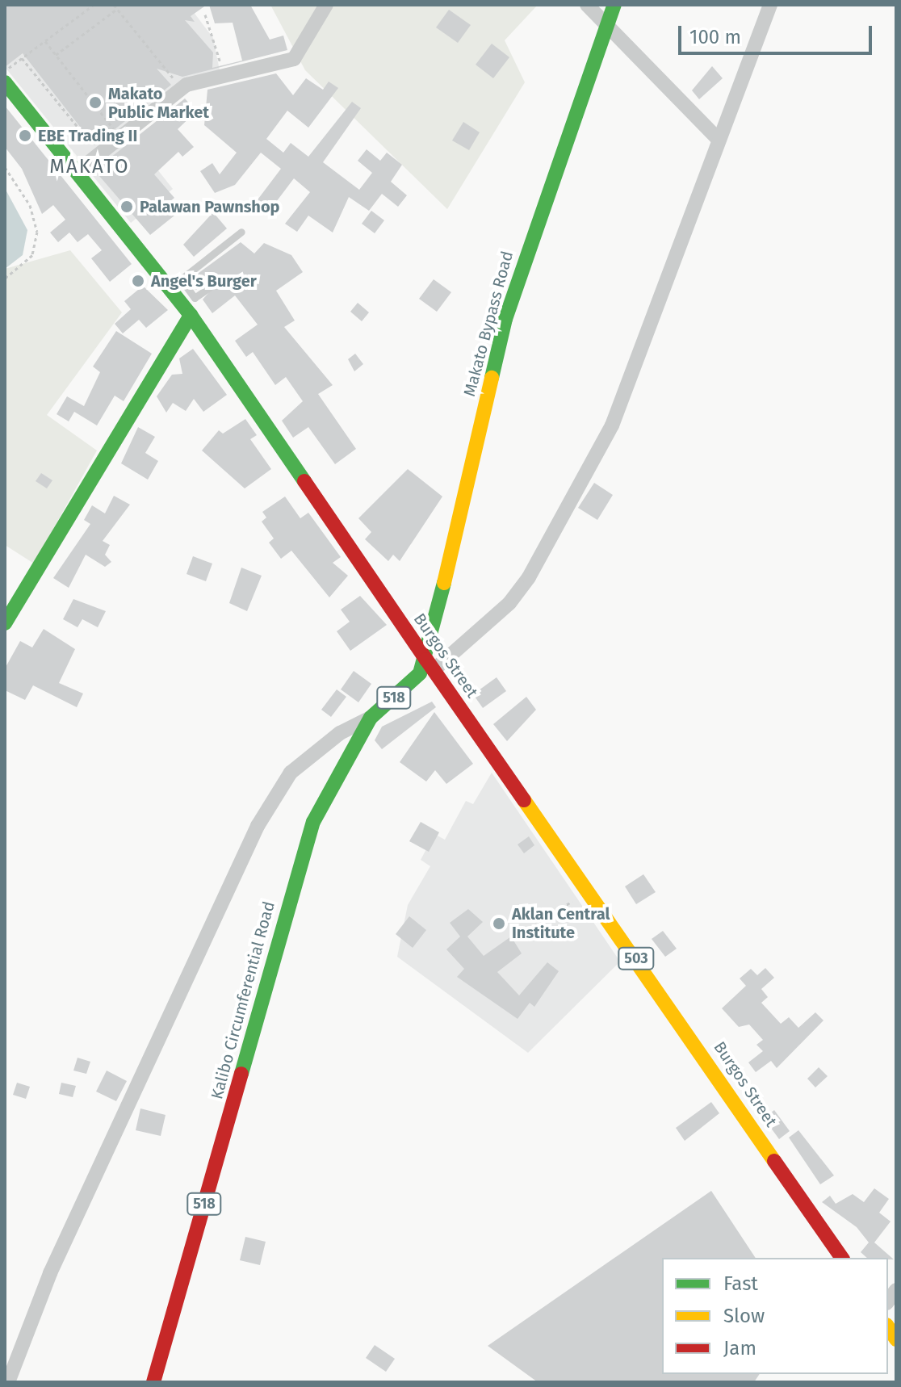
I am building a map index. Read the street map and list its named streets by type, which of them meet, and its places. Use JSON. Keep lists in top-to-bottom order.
{
  "streets": {
    "main road": [
      "Makato Bypass Road",
      "Burgos Street",
      "518",
      "503",
      "Kalibo Circumferential Road"
    ]
  },
  "crossings": [
    ["Makato Bypass Road", "Burgos Street"],
    ["Makato Bypass Road", "Kalibo Circumferential Road"],
    ["Burgos Street", "Kalibo Circumferential Road"]
  ],
  "districts": ["MAKATO"],
  "places": [
    "Makato Public Market",
    "EBE Trading II",
    "Palawan Pawnshop",
    "Angel's Burger",
    "Aklan Central Institute"
  ],
  "legend": ["Fast", "Slow", "Jam"],
  "scale_bar": "100 m"
}
